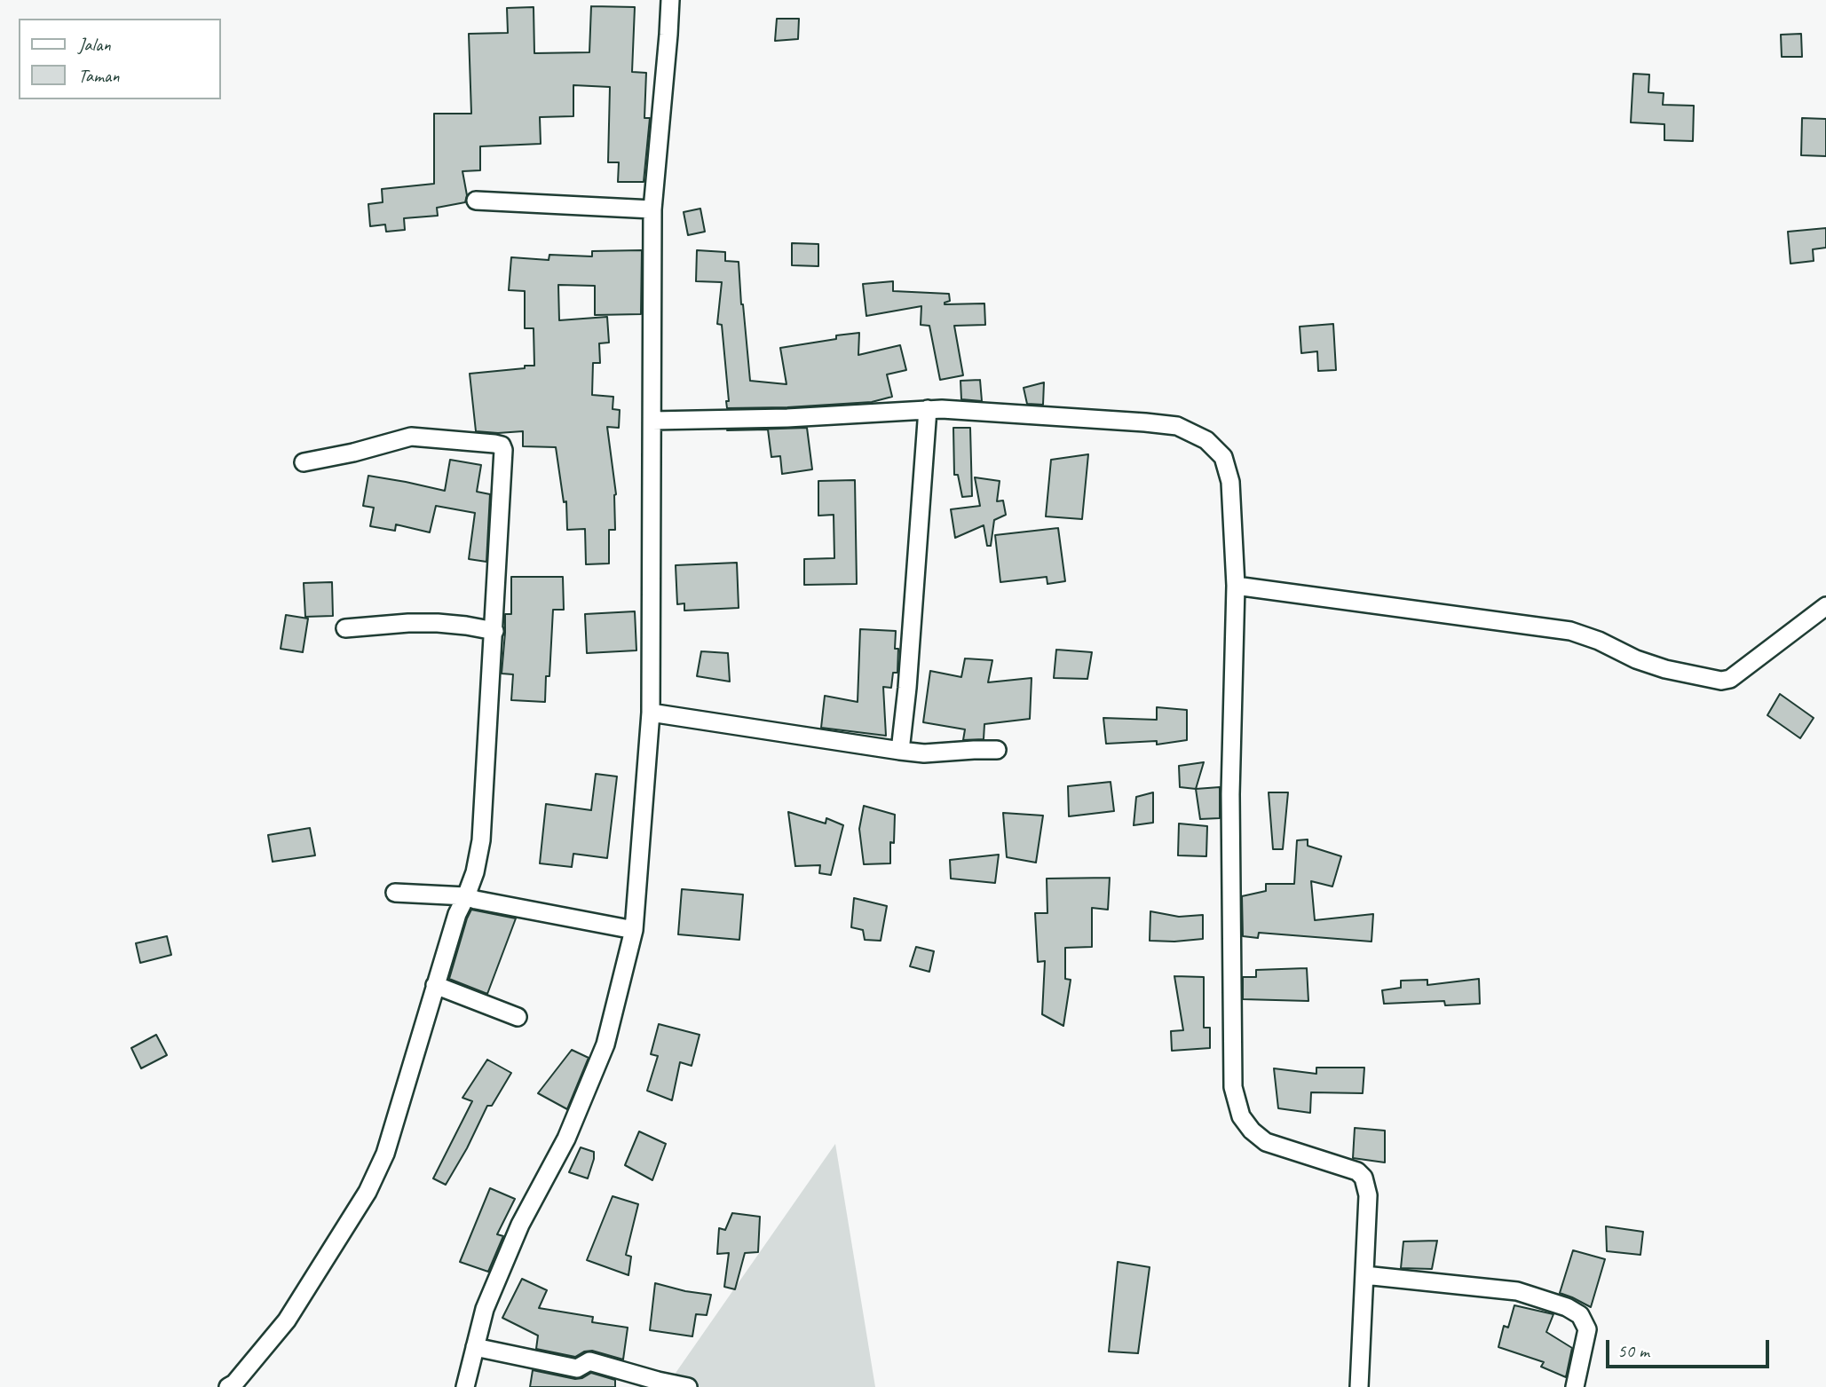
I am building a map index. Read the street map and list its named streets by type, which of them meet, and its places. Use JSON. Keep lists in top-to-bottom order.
{
  "legend": ["Jalan", "Taman"],
  "scale_bar": "50 m"
}
